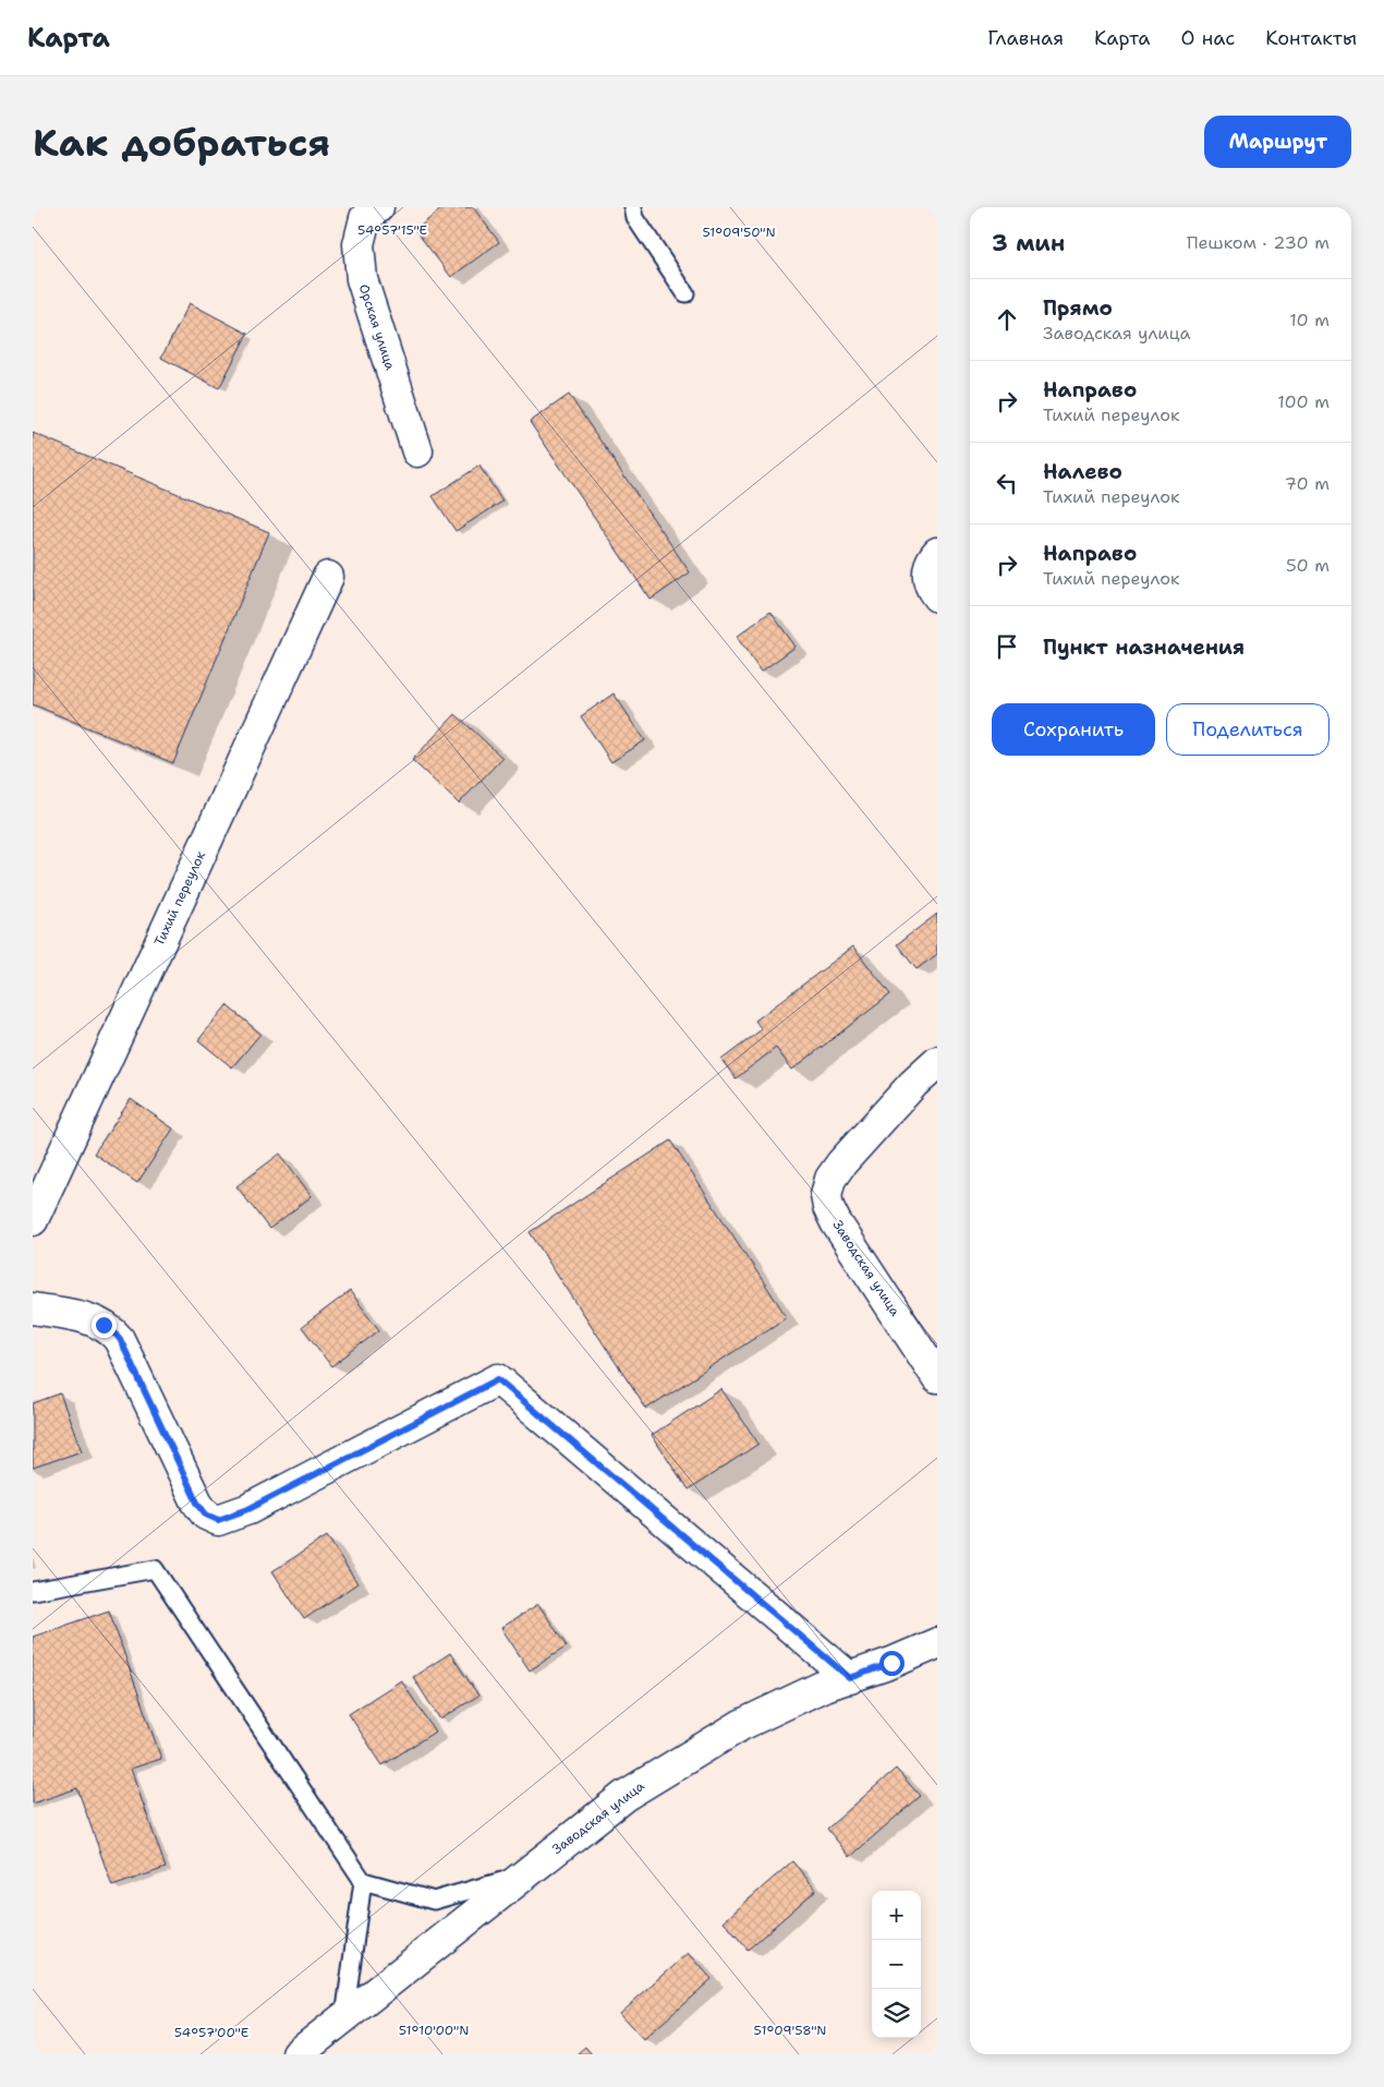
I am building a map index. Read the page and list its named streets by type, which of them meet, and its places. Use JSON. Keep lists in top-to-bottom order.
{
  "streets": {
    "street": ["Орская улица", "Тихий переулок", "Заводская улица"]
  },
  "page": {
    "header": "Карта",
    "nav": [
      "Главная",
      "Карта",
      "О нас",
      "Контакты"
    ],
    "buttons": [
      "Маршрут",
      ["Сохранить", "Поделиться"]
    ],
    "title": "Как добраться",
    "heading": ["3 мин", "Пешком · 230 m"],
    "list": [
      ["Прямо", "Заводская улица", "10 m"],
      ["Направо", "Тихий переулок", "100 m"],
      ["Налево", "Тихий переулок", "70 m"],
      ["Направо", "Тихий переулок", "50 m"],
      "Пункт назначения"
    ],
    "map_buttons": ["+", "−"]
  },
  "coordinates": [
    "54°57'15\"E",
    "51°09'50\"N",
    "51°10'00\"N",
    "51°09'58\"N",
    "54°57'00\"E"
  ]
}
